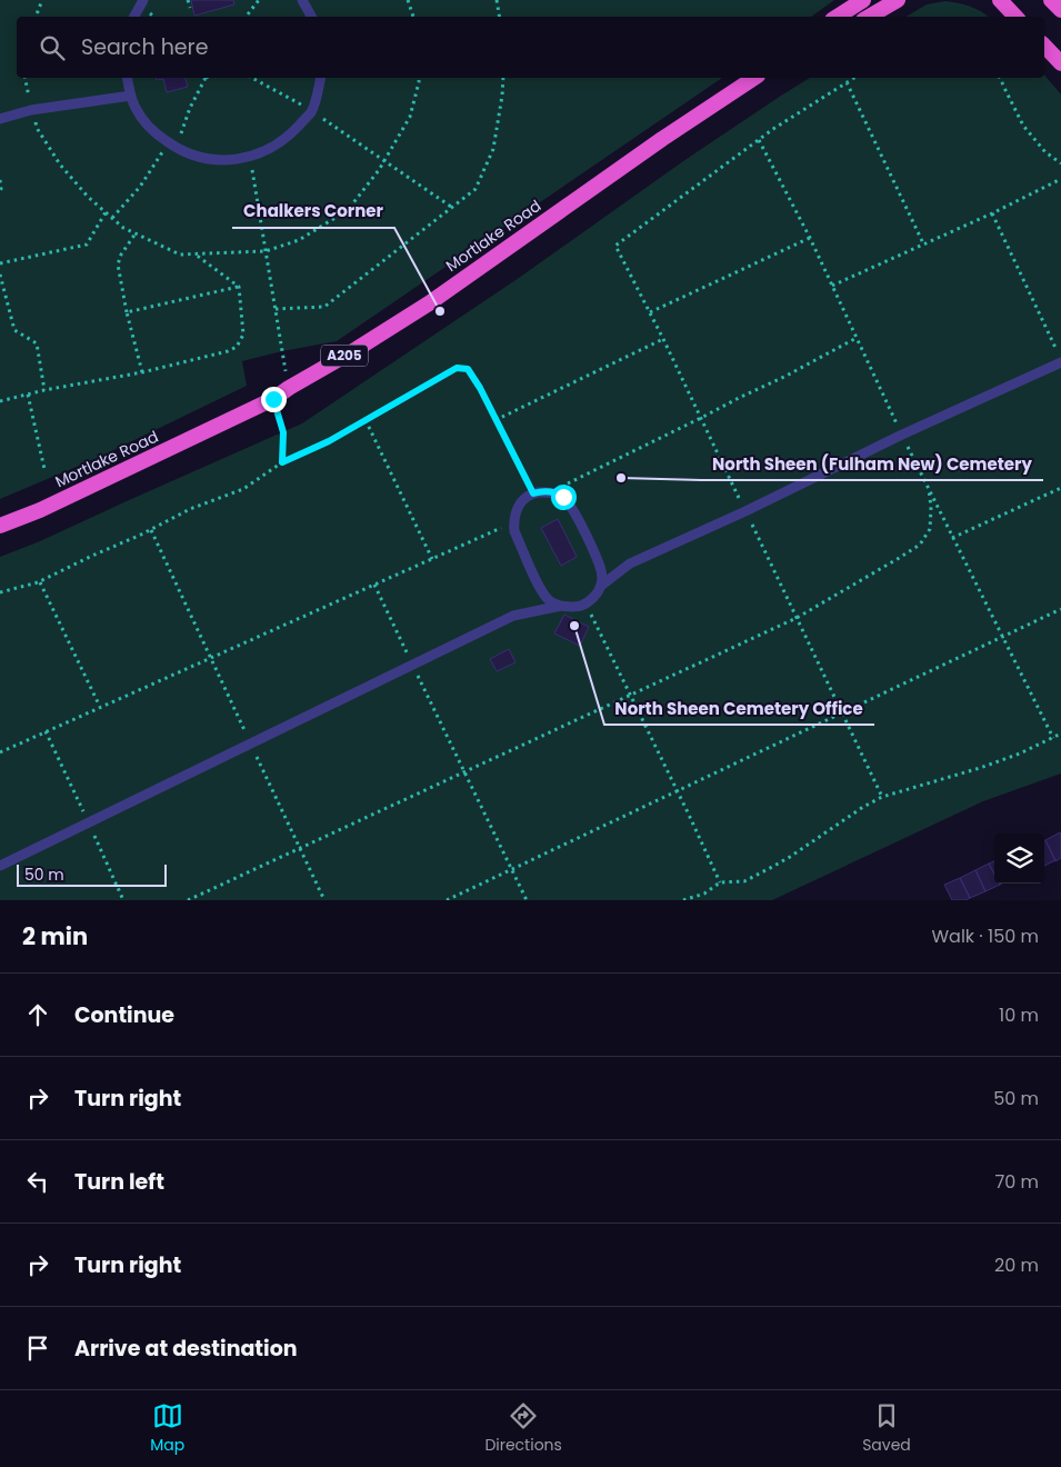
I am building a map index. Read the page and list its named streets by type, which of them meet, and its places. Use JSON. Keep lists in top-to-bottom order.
{
  "streets": {
    "highway": ["Mortlake Road", "A205"]
  },
  "places": ["Chalkers Corner", "North Sheen (Fulham New) Cemetery", "North Sheen Cemetery Office"],
  "scale_bar": "50 m",
  "page": {
    "search": "Search here",
    "scale": "50 m",
    "heading": ["2 min", "Walk · 150 m"],
    "list": [
      ["Continue", "10 m"],
      ["Turn right", "50 m"],
      ["Turn left", "70 m"],
      ["Turn right", "20 m"],
      "Arrive at destination"
    ],
    "nav": ["Map", "Directions", "Saved"]
  }
}
